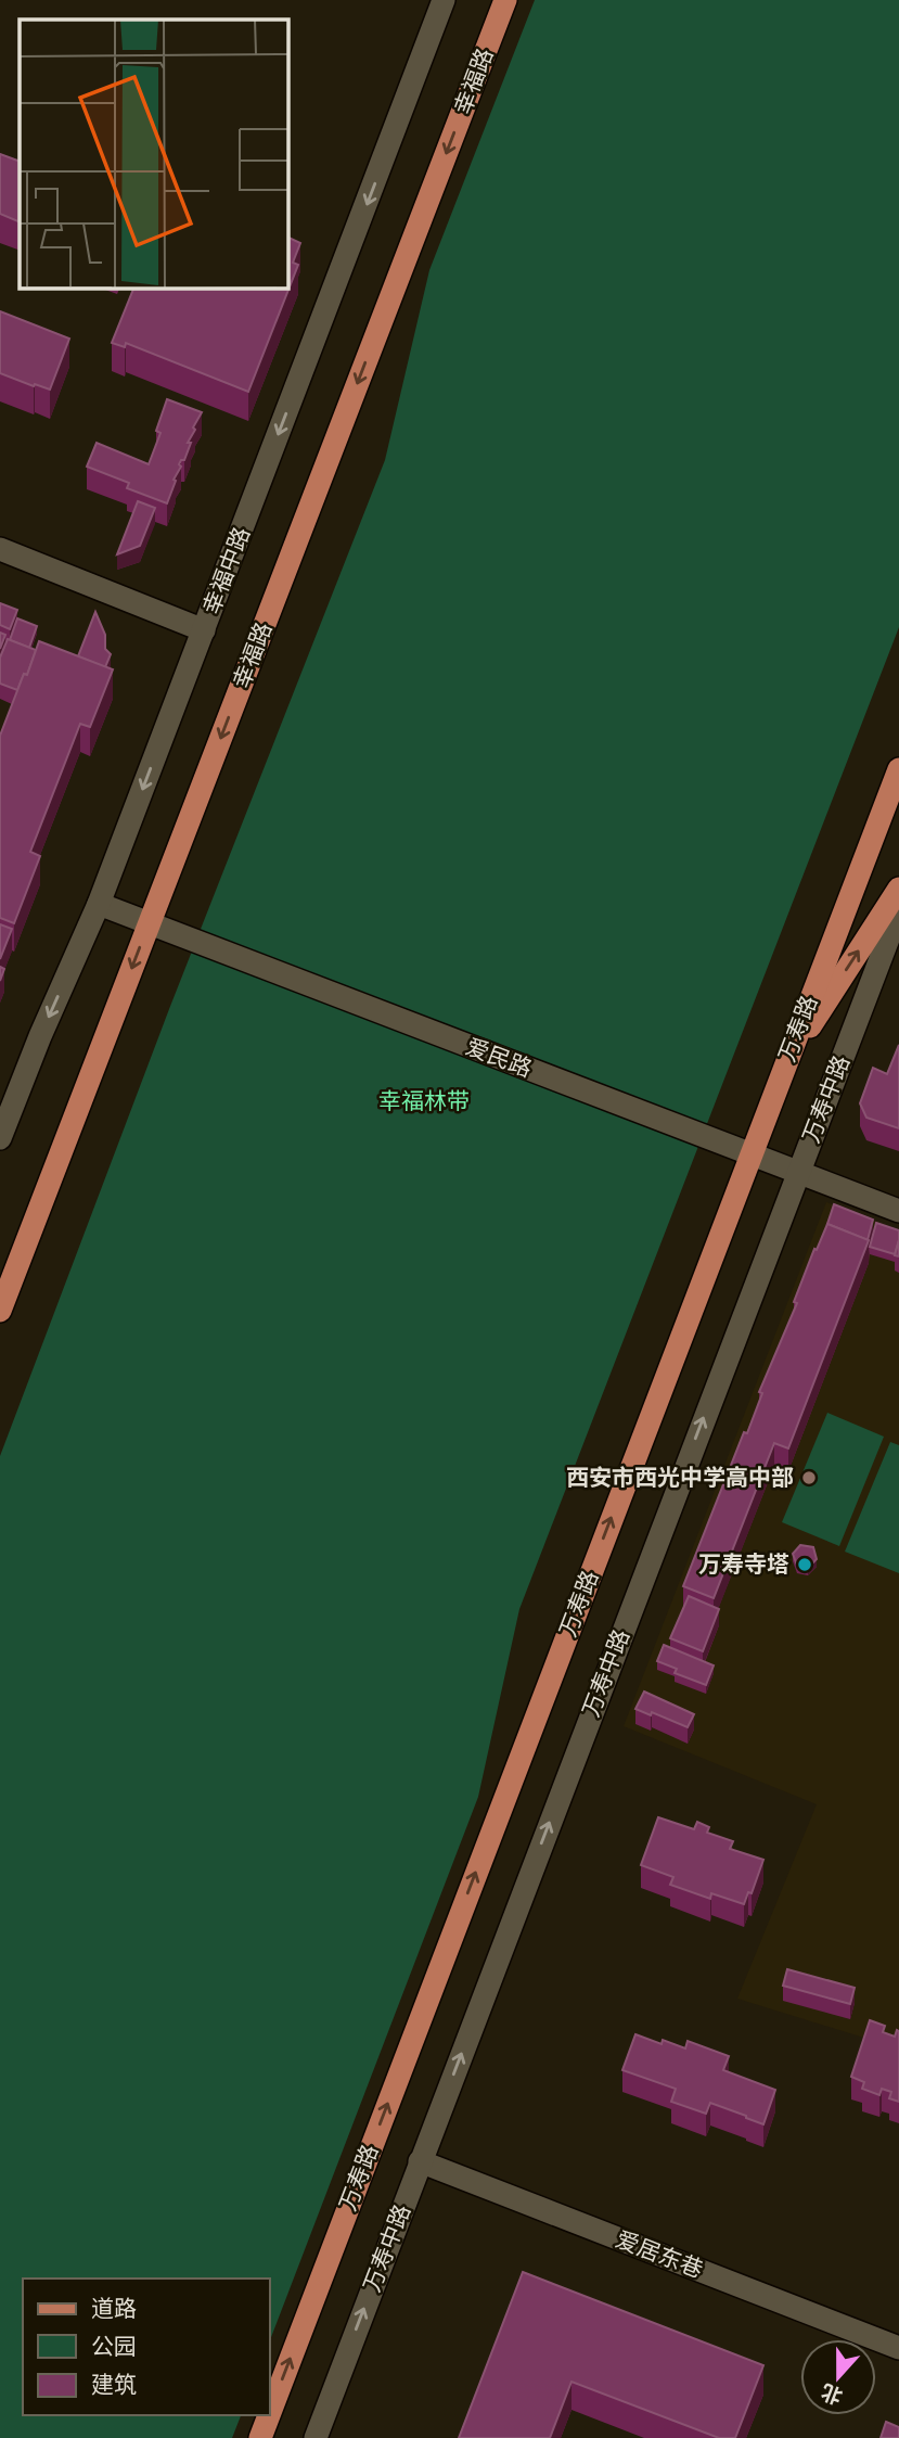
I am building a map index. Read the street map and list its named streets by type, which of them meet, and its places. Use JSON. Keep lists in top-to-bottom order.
{
  "streets": {
    "main road": [
      "幸福路",
      "幸福中路",
      "万寿路",
      "爱民路",
      "万寿中路",
      "爱居东巷"
    ]
  },
  "crossings": [
    ["幸福路", "爱民路"],
    ["幸福中路", "爱民路"],
    ["万寿路", "爱民路"],
    ["爱民路", "万寿中路"],
    ["万寿中路", "爱居东巷"]
  ],
  "one_way": [
    "幸福路",
    "幸福中路",
    "万寿路",
    "万寿中路"
  ],
  "parks": ["幸福林带"],
  "places": ["西安市西光中学高中部", "万寿寺塔"],
  "legend": ["道路", "公园", "建筑"],
  "north": "bottom"
}
